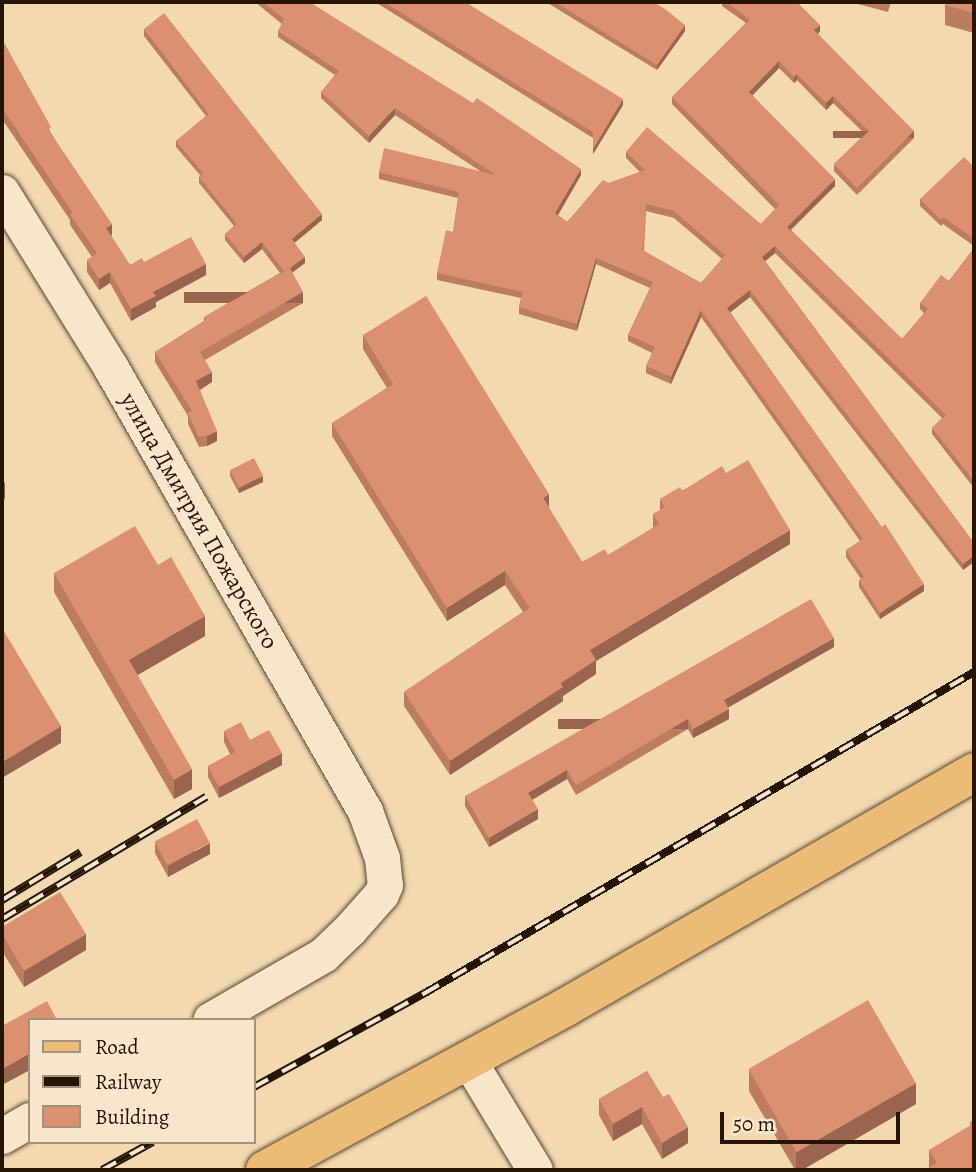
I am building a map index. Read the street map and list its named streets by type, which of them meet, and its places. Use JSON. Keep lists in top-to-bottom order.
{
  "streets": {
    "street": ["улица Дмитрия Пожарского"]
  },
  "legend": ["Road", "Railway", "Building"],
  "scale_bar": "50 m"
}
